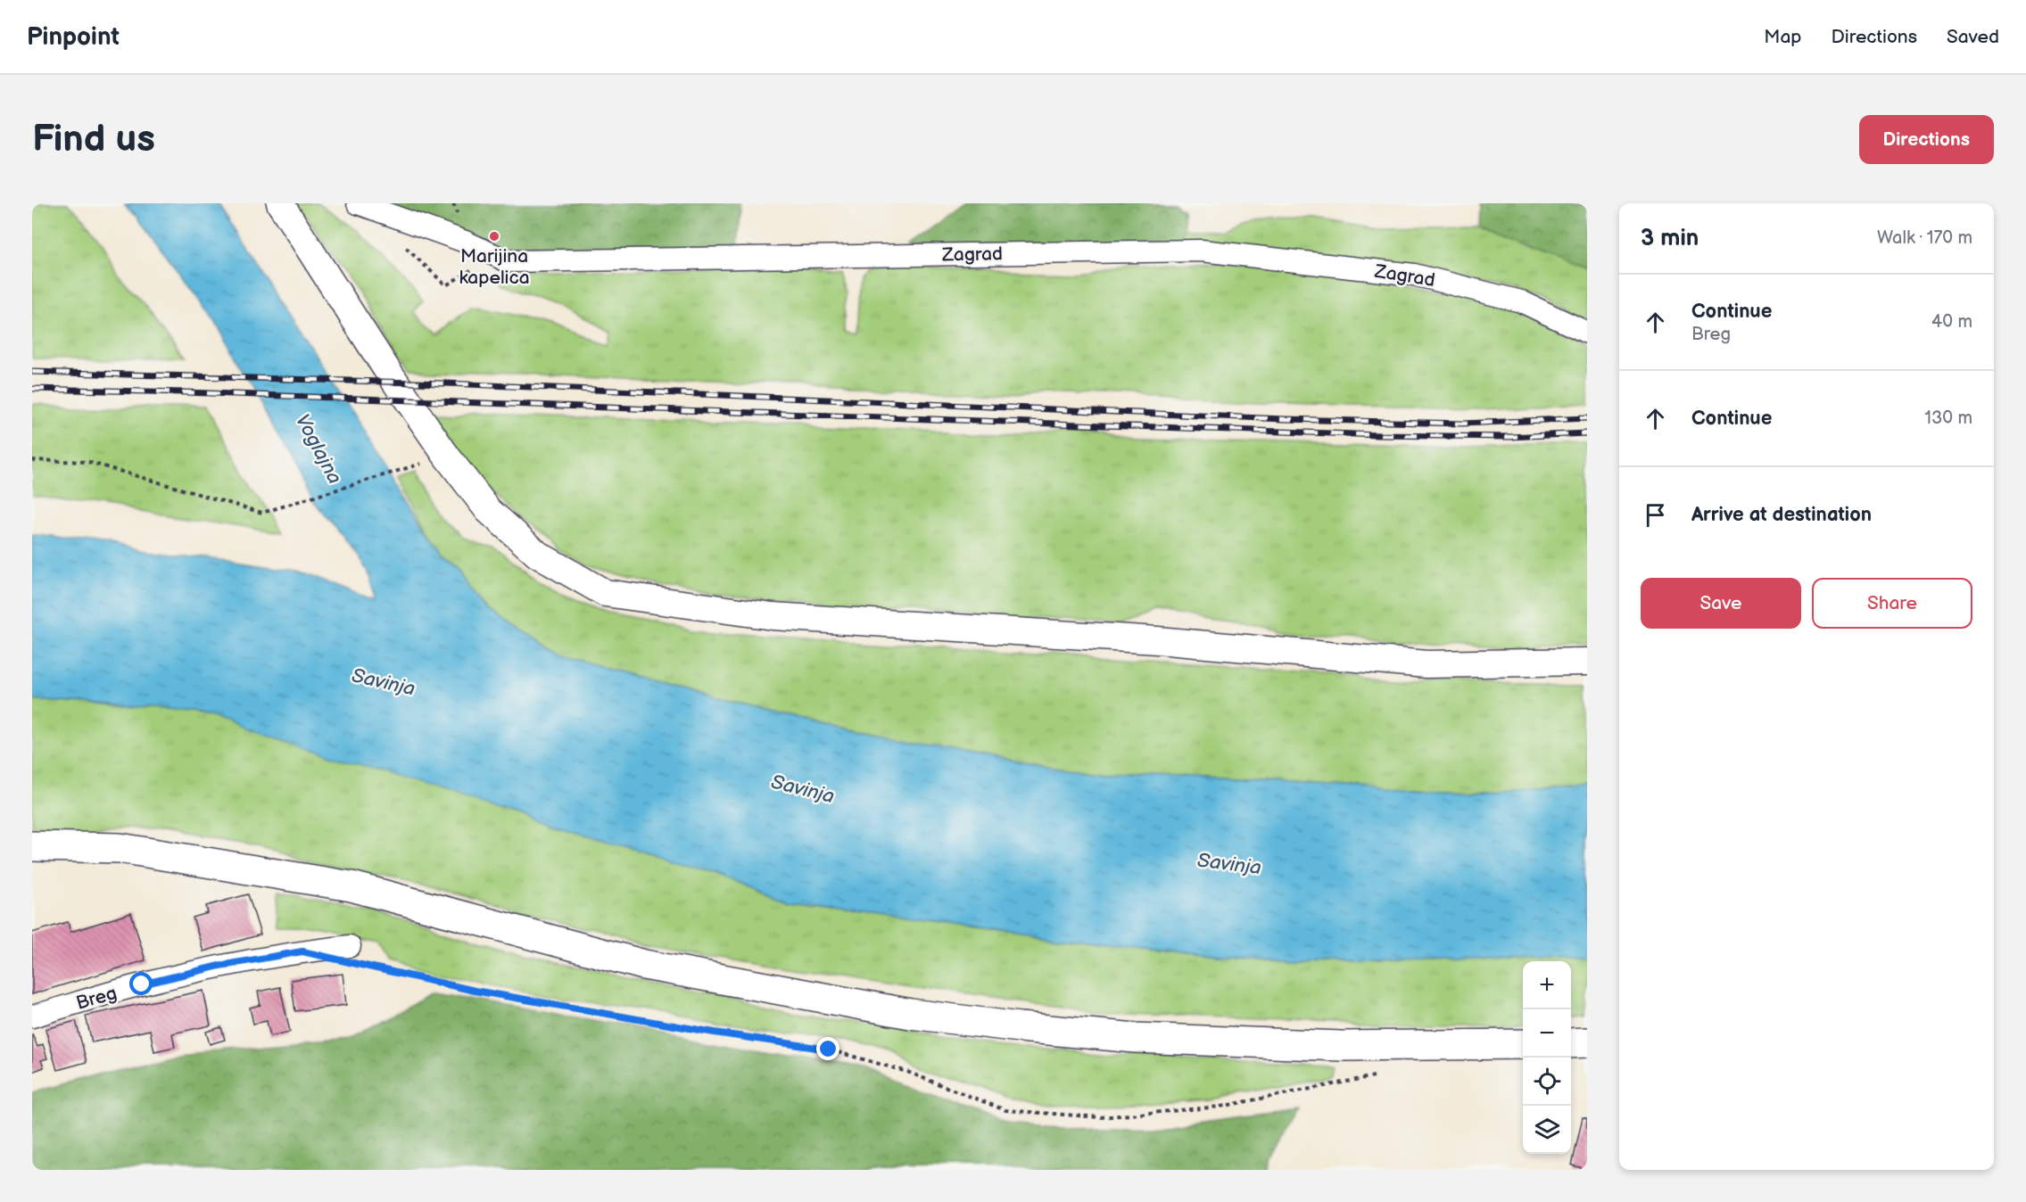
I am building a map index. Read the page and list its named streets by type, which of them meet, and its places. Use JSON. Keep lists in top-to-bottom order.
{
  "streets": {
    "street": ["Zagrad", "Breg"]
  },
  "water": ["Voglajna", "Savinja"],
  "places": ["Marijina kapelica"],
  "page": {
    "header": "Pinpoint",
    "nav": ["Map", "Directions", "Saved"],
    "buttons": [
      "Directions",
      ["Save", "Share"]
    ],
    "title": "Find us",
    "heading": ["3 min", "Walk · 170 m"],
    "list": [
      ["Continue", "Breg", "40 m"],
      ["Continue", "130 m"],
      "Arrive at destination"
    ],
    "map_buttons": ["+", "−"]
  }
}
